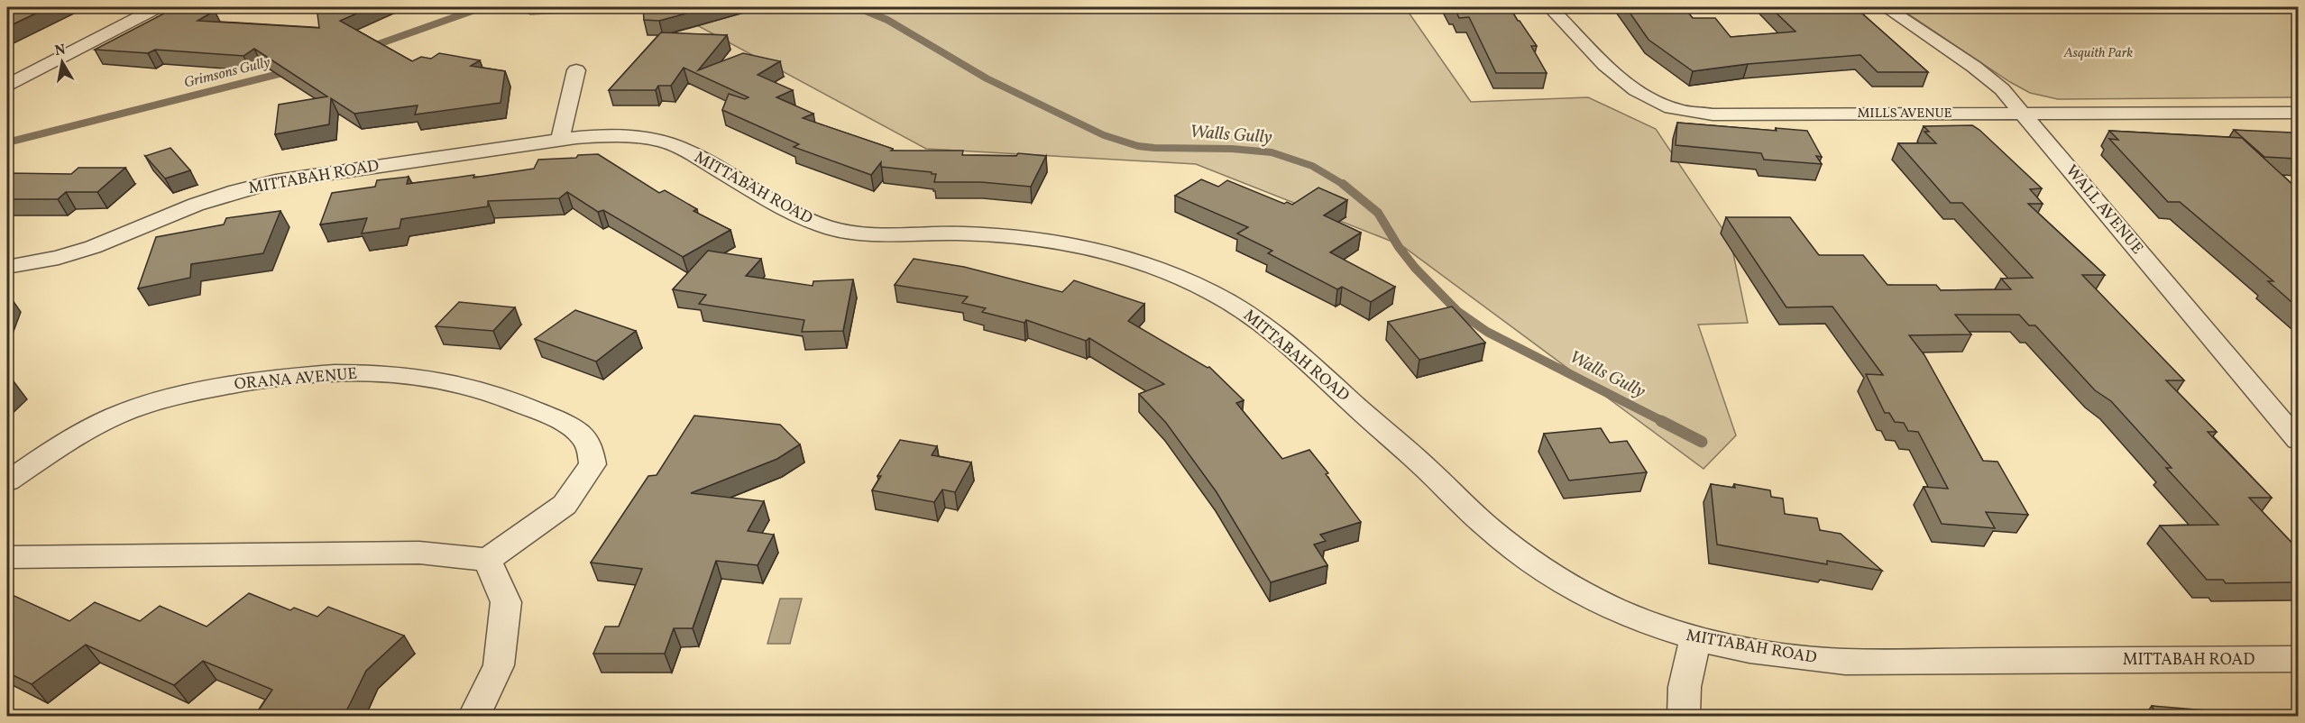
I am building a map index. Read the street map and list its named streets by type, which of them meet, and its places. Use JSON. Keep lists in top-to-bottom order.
{
  "streets": {
    "street": [
      "MILLS AVENUE",
      "MITTABAH ROAD",
      "WALL AVENUE",
      "ORANA AVENUE"
    ]
  },
  "crossings": [
    ["MILLS AVENUE", "WALL AVENUE"]
  ],
  "water": ["Grimsons Gully", "Walls Gully"],
  "parks": ["Asquith Park"],
  "north": "top"
}
